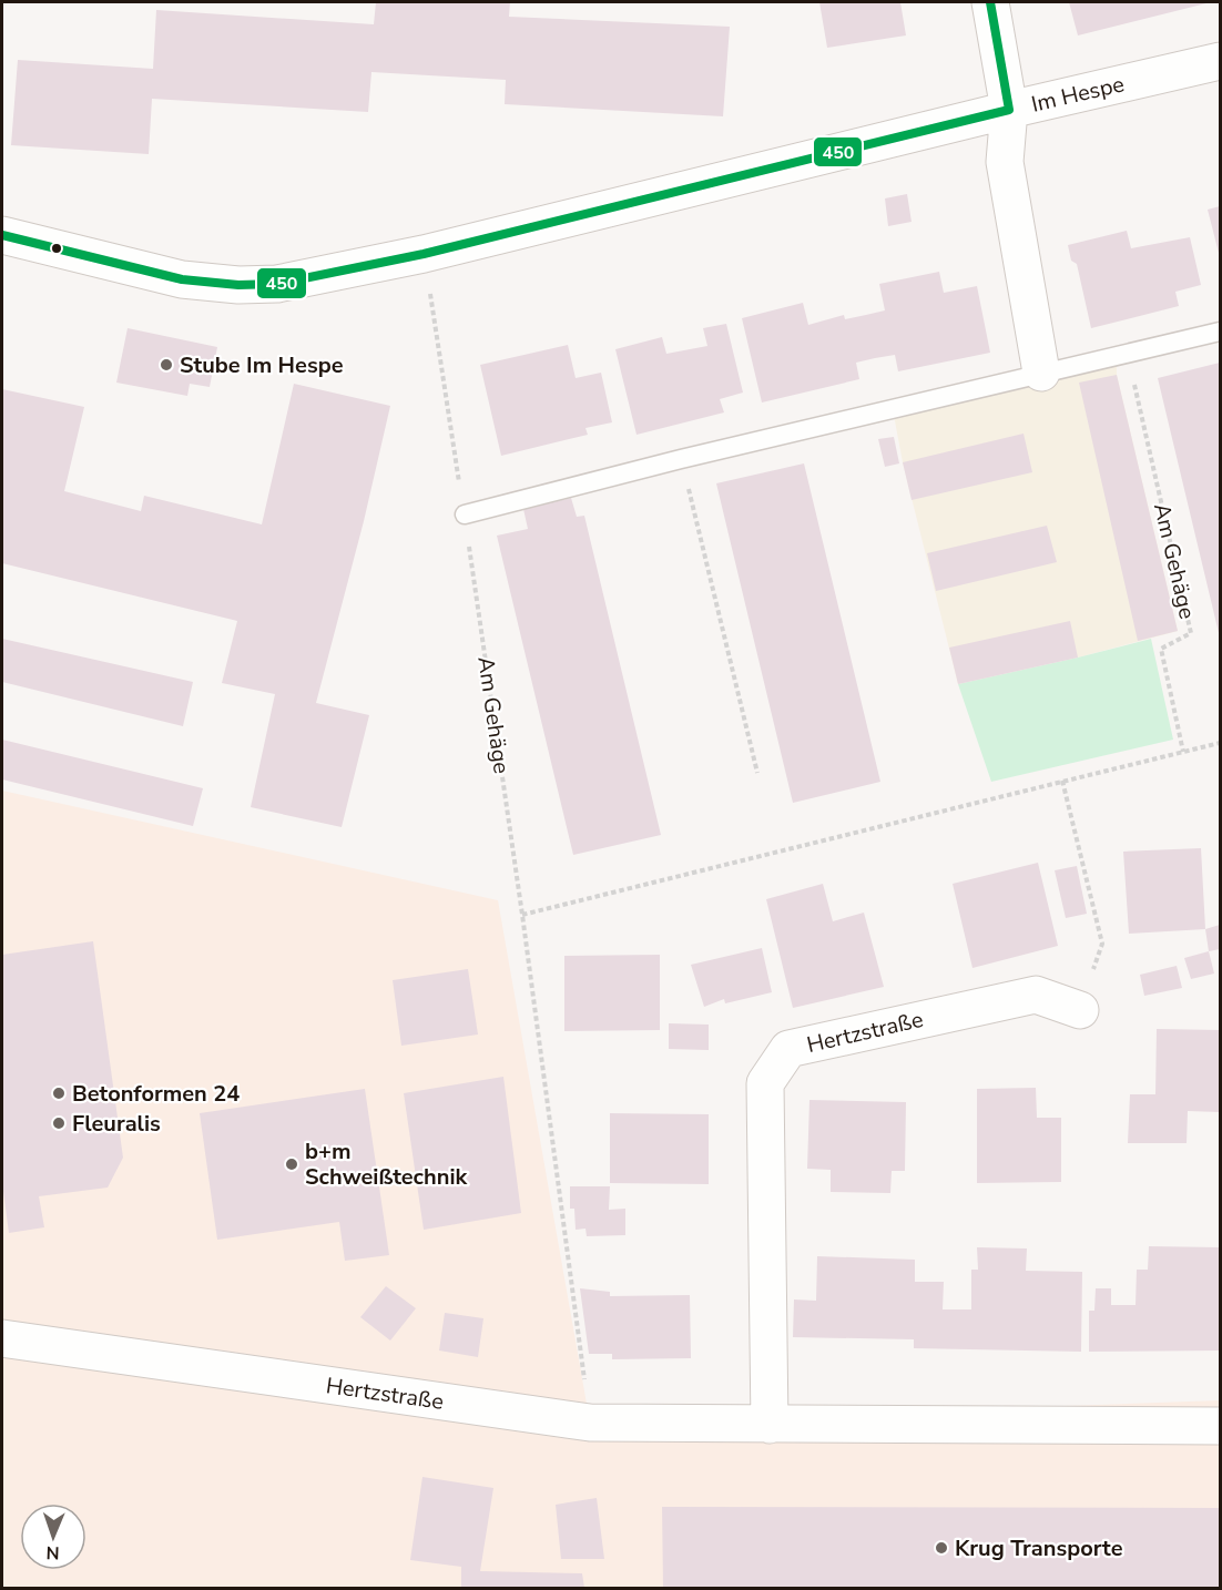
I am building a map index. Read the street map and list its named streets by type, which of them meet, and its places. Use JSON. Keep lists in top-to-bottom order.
{
  "streets": {
    "street": ["Im Hespe", "Hertzstraße"],
    "path": ["Am Gehäge"]
  },
  "crossings": [
    ["Im Hespe", "Am Gehäge"],
    ["Am Gehäge", "Hertzstraße"]
  ],
  "places": [
    "Stube Im Hespe",
    "Betonformen 24",
    "Fleuralis",
    "b+m Schweißtechnik",
    "Krug Transporte"
  ],
  "lines": ["transit line 450"],
  "north": "bottom"
}
